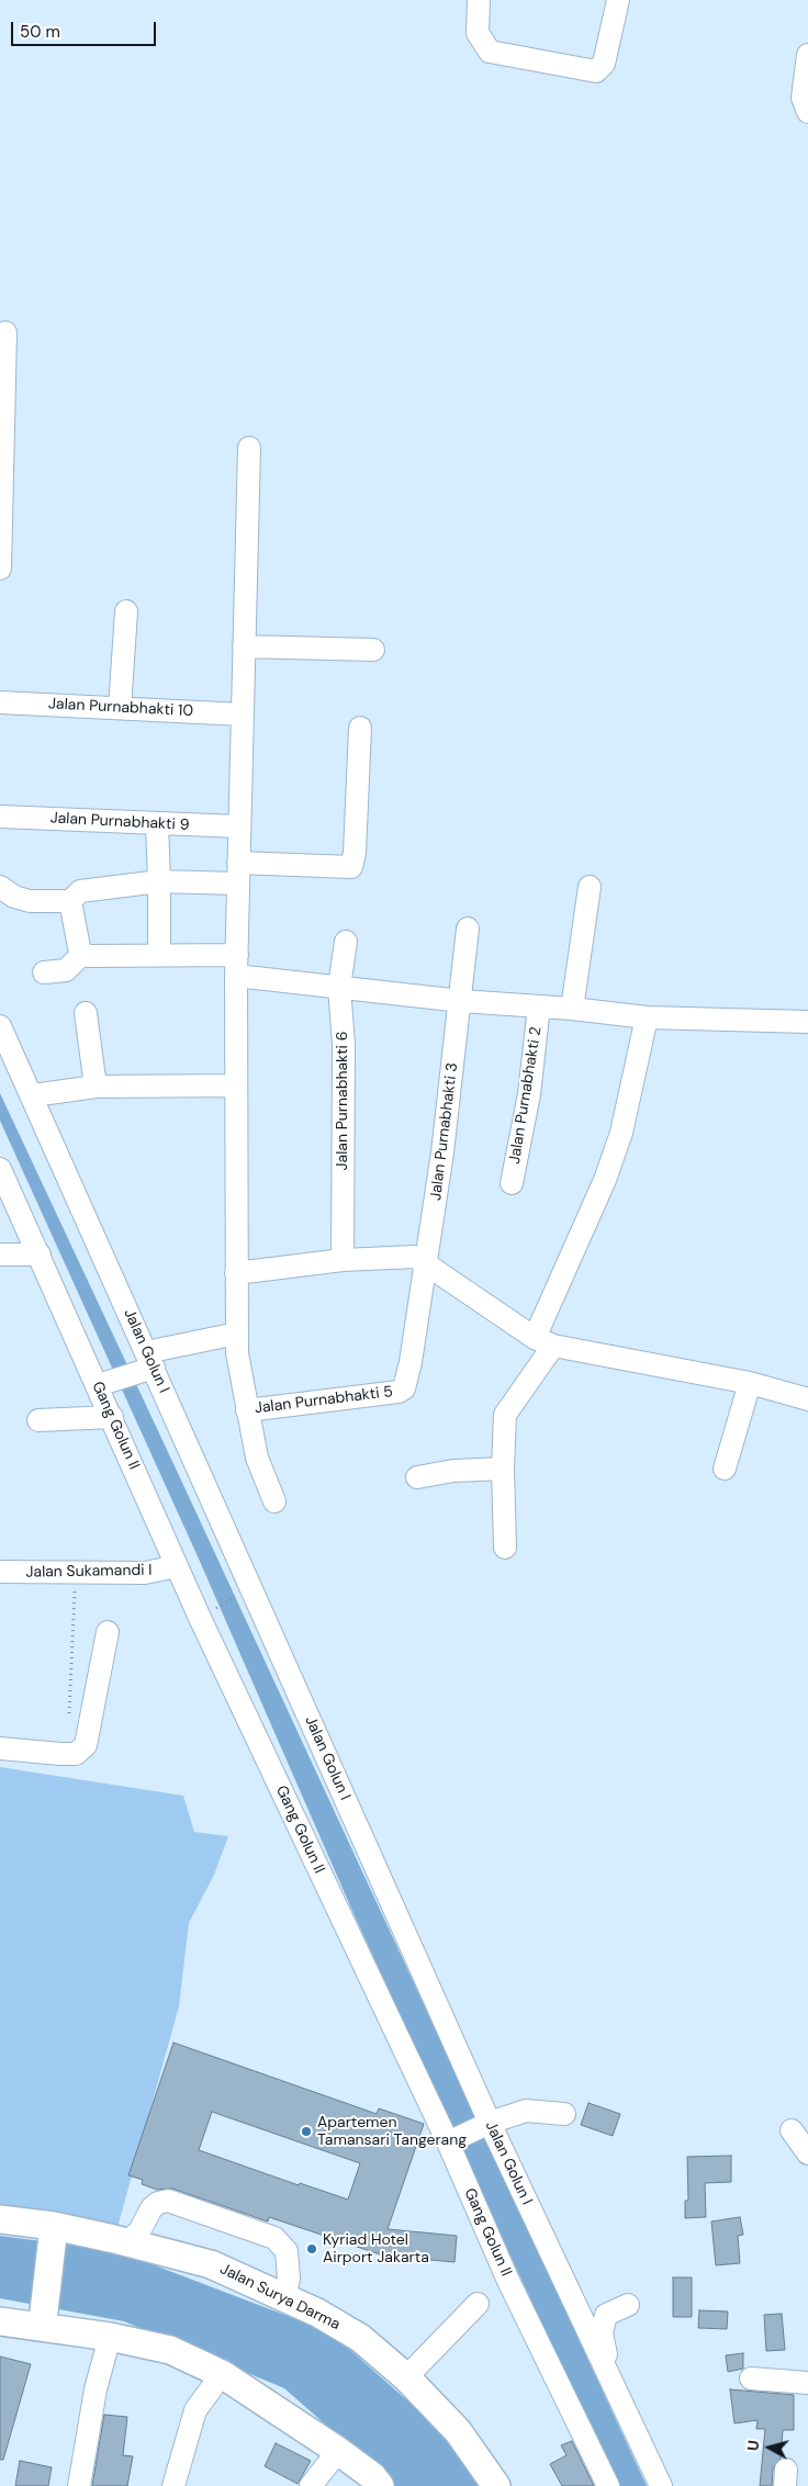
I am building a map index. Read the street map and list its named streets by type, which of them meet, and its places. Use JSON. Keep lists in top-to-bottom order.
{
  "streets": {
    "main road": ["Jalan Surya Darma"],
    "street": [
      "Jalan Purnabhakti 10",
      "Jalan Purnabhakti 9",
      "Jalan Purnabhakti 2",
      "Jalan Purnabhakti 6",
      "Jalan Purnabhakti 3",
      "Jalan Golun I",
      "Jalan Purnabhakti 5",
      "Gang Golun II",
      "Jalan Sukamandi I"
    ]
  },
  "crossings": [
    ["Jalan Purnabhakti 3", "Jalan Purnabhakti 5"],
    ["Gang Golun II", "Jalan Sukamandi I"]
  ],
  "places": ["Apartemen Tamansari Tangerang", "Kyriad Hotel Airport Jakarta"],
  "scale_bar": "50 m",
  "north": "left"
}
